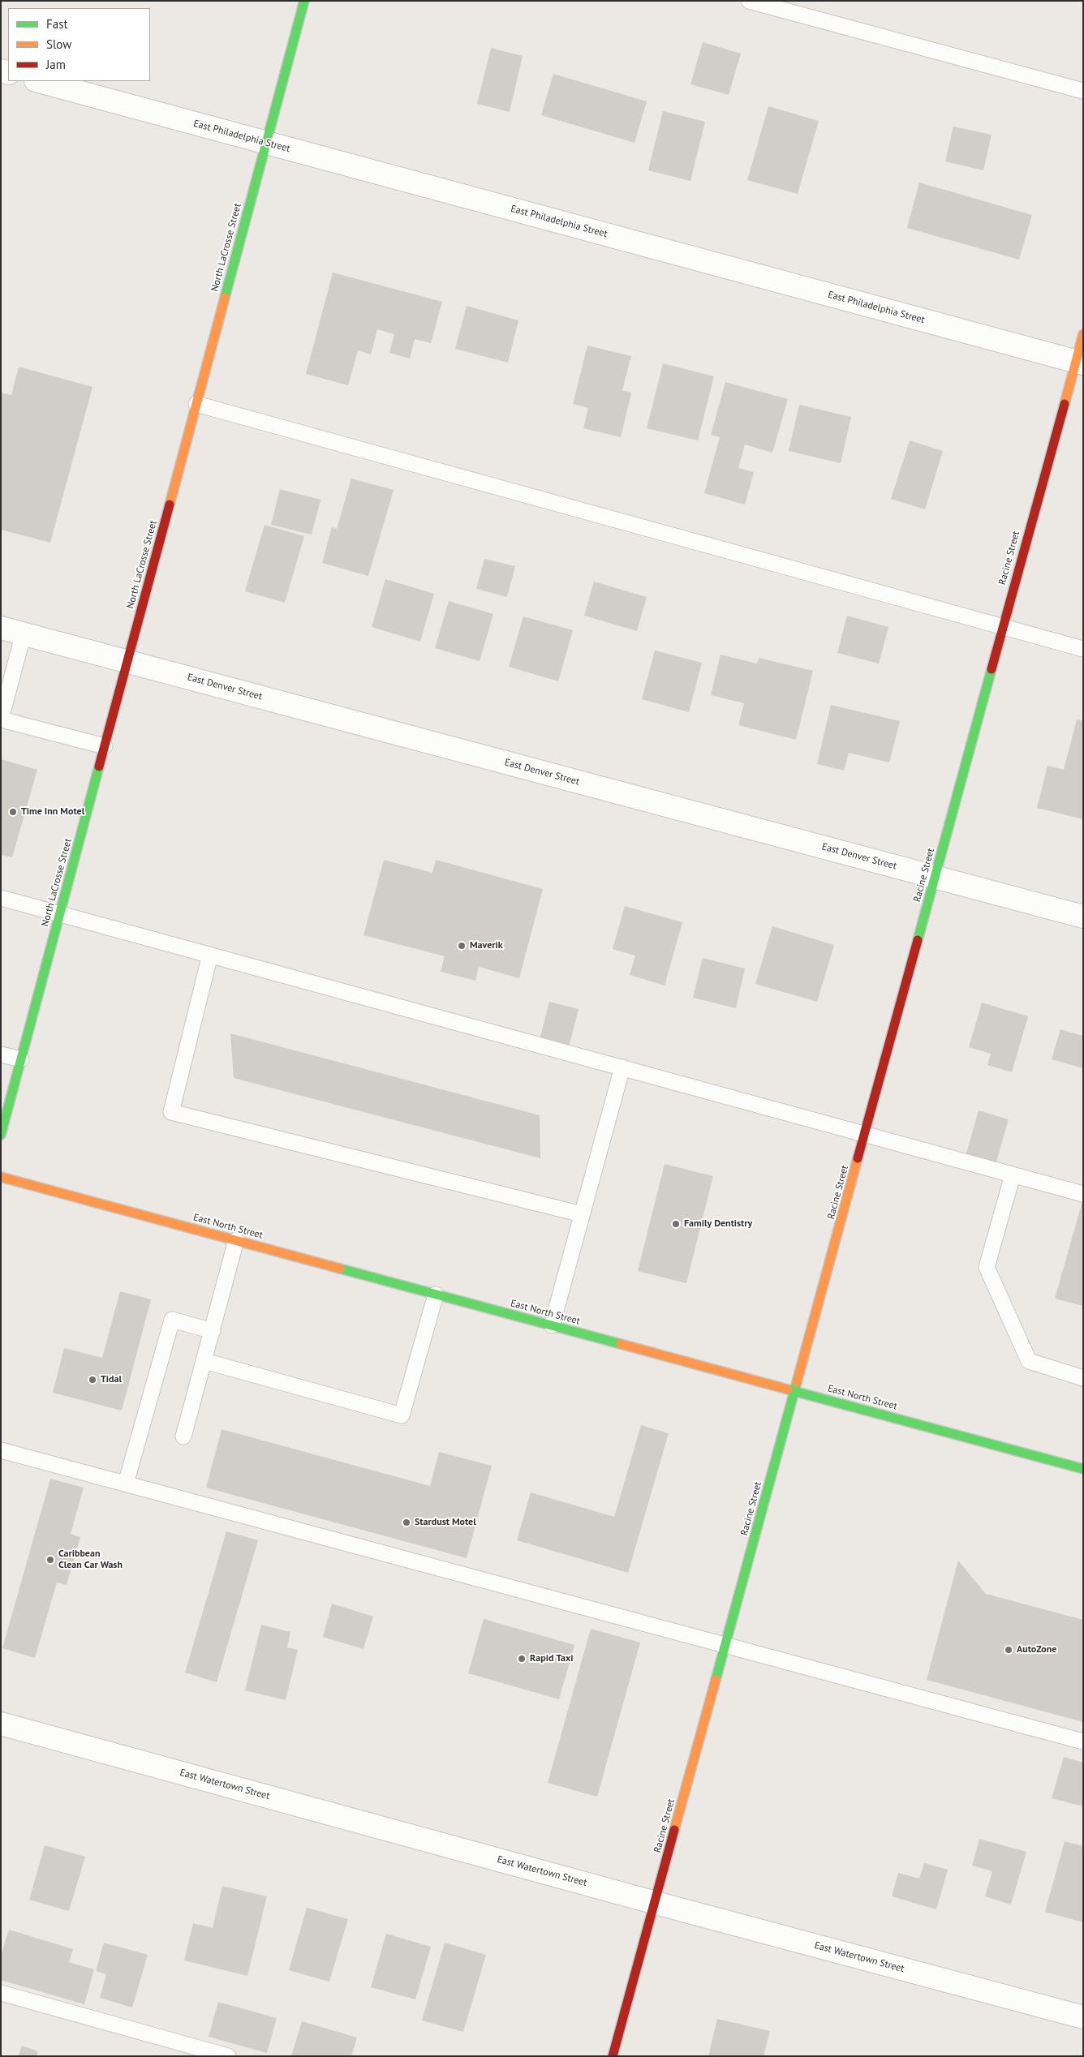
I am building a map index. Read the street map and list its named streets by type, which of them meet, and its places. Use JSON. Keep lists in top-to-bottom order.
{
  "streets": {
    "main road": ["North LaCrosse Street", "Racine Street", "East North Street"],
    "street": ["East Philadelphia Street", "East Denver Street", "East Watertown Street"]
  },
  "crossings": [
    ["East Philadelphia Street", "North LaCrosse Street"],
    ["East Philadelphia Street", "Racine Street"],
    ["North LaCrosse Street", "East Denver Street"],
    ["Racine Street", "East Denver Street"],
    ["Racine Street", "East North Street"],
    ["Racine Street", "East Watertown Street"]
  ],
  "places": [
    "Time Inn Motel",
    "Maverik",
    "Family Dentistry",
    "Tidal",
    "Stardust Motel",
    "Caribbean Clean Car Wash",
    "AutoZone",
    "Rapid Taxi"
  ],
  "legend": ["Fast", "Slow", "Jam"]
}
